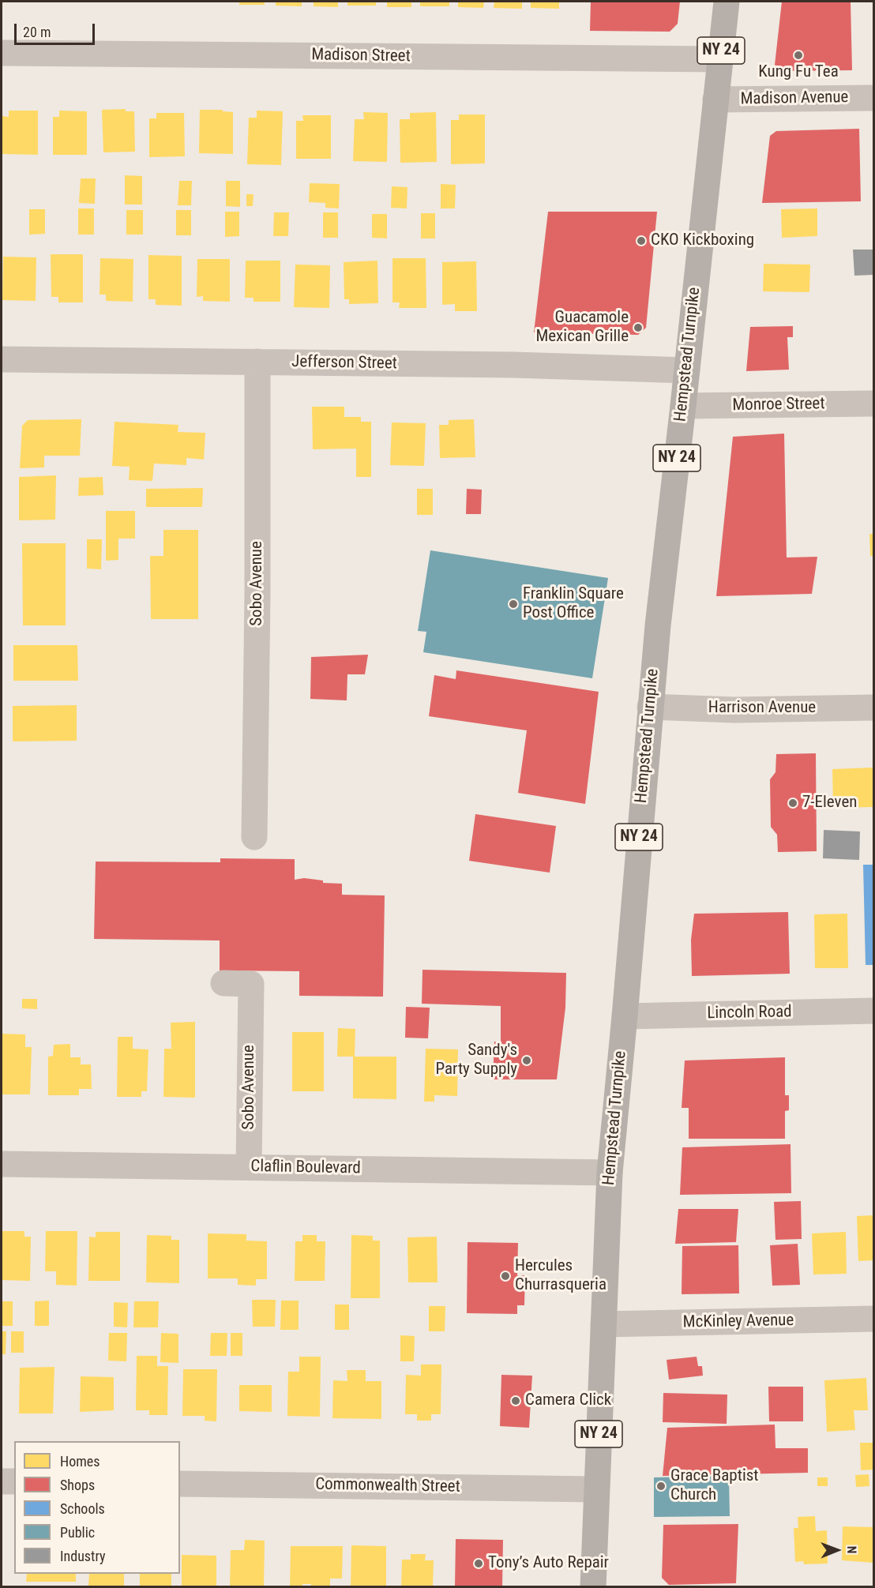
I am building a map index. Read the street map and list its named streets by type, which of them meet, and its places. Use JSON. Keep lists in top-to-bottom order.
{
  "streets": {
    "main road": ["NY 24", "Hempstead Turnpike"],
    "street": [
      "Madison Street",
      "Madison Avenue",
      "Jefferson Street",
      "Monroe Street",
      "Sobo Avenue",
      "Harrison Avenue",
      "Lincoln Road",
      "Claflin Boulevard",
      "McKinley Avenue",
      "Commonwealth Street"
    ]
  },
  "crossings": [
    ["Madison Street", "Hempstead Turnpike"],
    ["Madison Avenue", "Hempstead Turnpike"],
    ["Hempstead Turnpike", "Jefferson Street"],
    ["Hempstead Turnpike", "Monroe Street"],
    ["Hempstead Turnpike", "Harrison Avenue"],
    ["Hempstead Turnpike", "Lincoln Road"],
    ["Hempstead Turnpike", "Claflin Boulevard"],
    ["Hempstead Turnpike", "McKinley Avenue"],
    ["Hempstead Turnpike", "Commonwealth Street"],
    ["Jefferson Street", "Sobo Avenue"],
    ["Sobo Avenue", "Claflin Boulevard"]
  ],
  "places": [
    "Kung Fu Tea",
    "CKO Kickboxing",
    "Guacamole Mexican Grille",
    "Franklin Square Post Office",
    "7-Eleven",
    "Sandy's Party Supply",
    "Hercules Churrasqueria",
    "Camera Click",
    "Grace Baptist Church",
    "Tony’s Auto Repair"
  ],
  "legend": [
    "Homes",
    "Shops",
    "Schools",
    "Public",
    "Industry"
  ],
  "scale_bar": "20 m",
  "north": "right"
}
